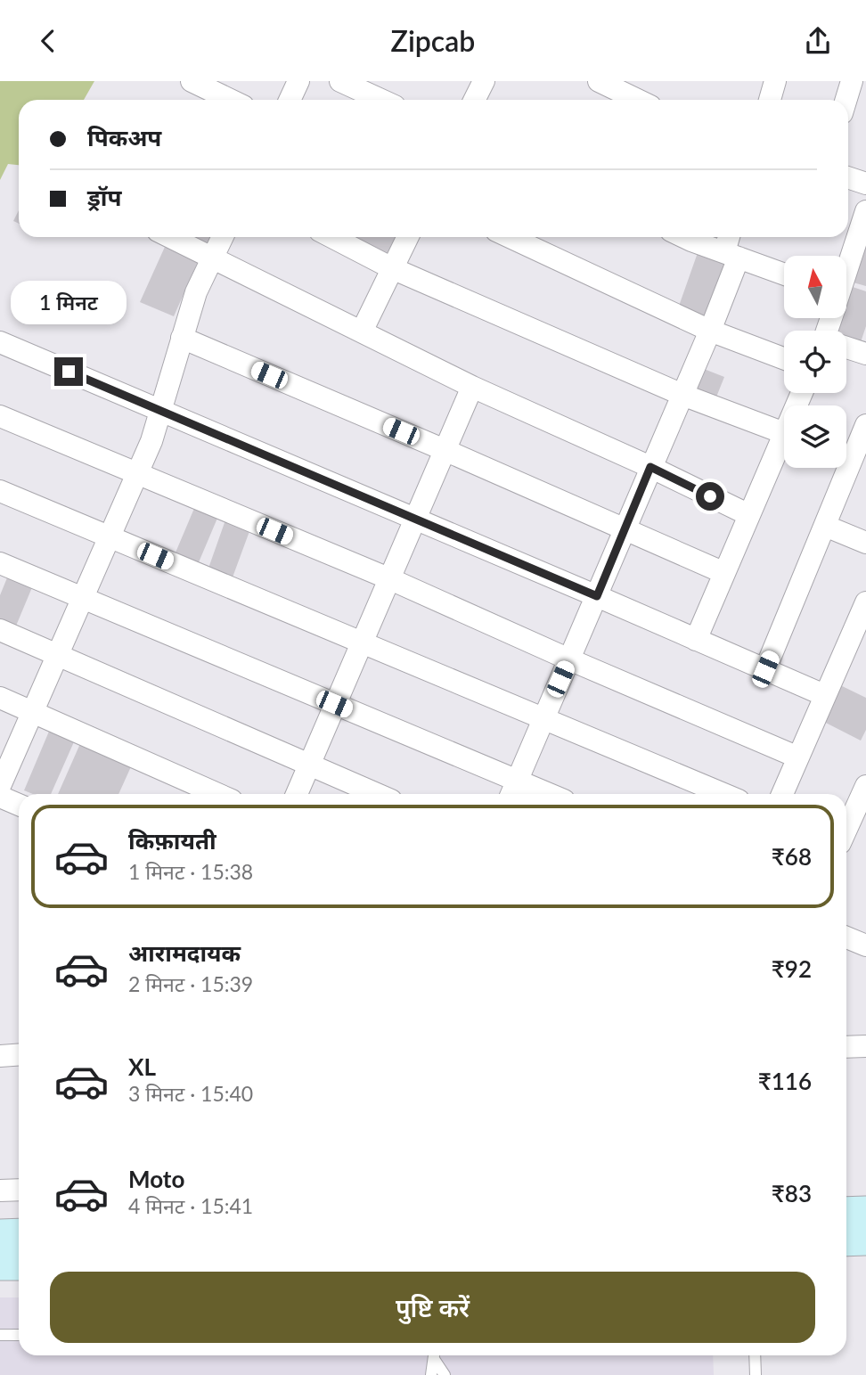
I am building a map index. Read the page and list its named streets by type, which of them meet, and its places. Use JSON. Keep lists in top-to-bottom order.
{
  "north": "top",
  "page": {
    "header": "Zipcab",
    "banner": ["पिकअप", "ड्रॉप"],
    "bubble": "1 मिनट",
    "list": [
      {
        "name": "किफ़ायती",
        "note": "1 मिनट · 15:38",
        "value": "₹68"
      },
      {
        "name": "आरामदायक",
        "note": "2 मिनट · 15:39",
        "value": "₹92"
      },
      {
        "name": "XL",
        "note": "3 मिनट · 15:40",
        "value": "₹116"
      },
      {
        "name": "Moto",
        "note": "4 मिनट · 15:41",
        "value": "₹83"
      }
    ],
    "buttons": "पुष्टि करें"
  }
}
